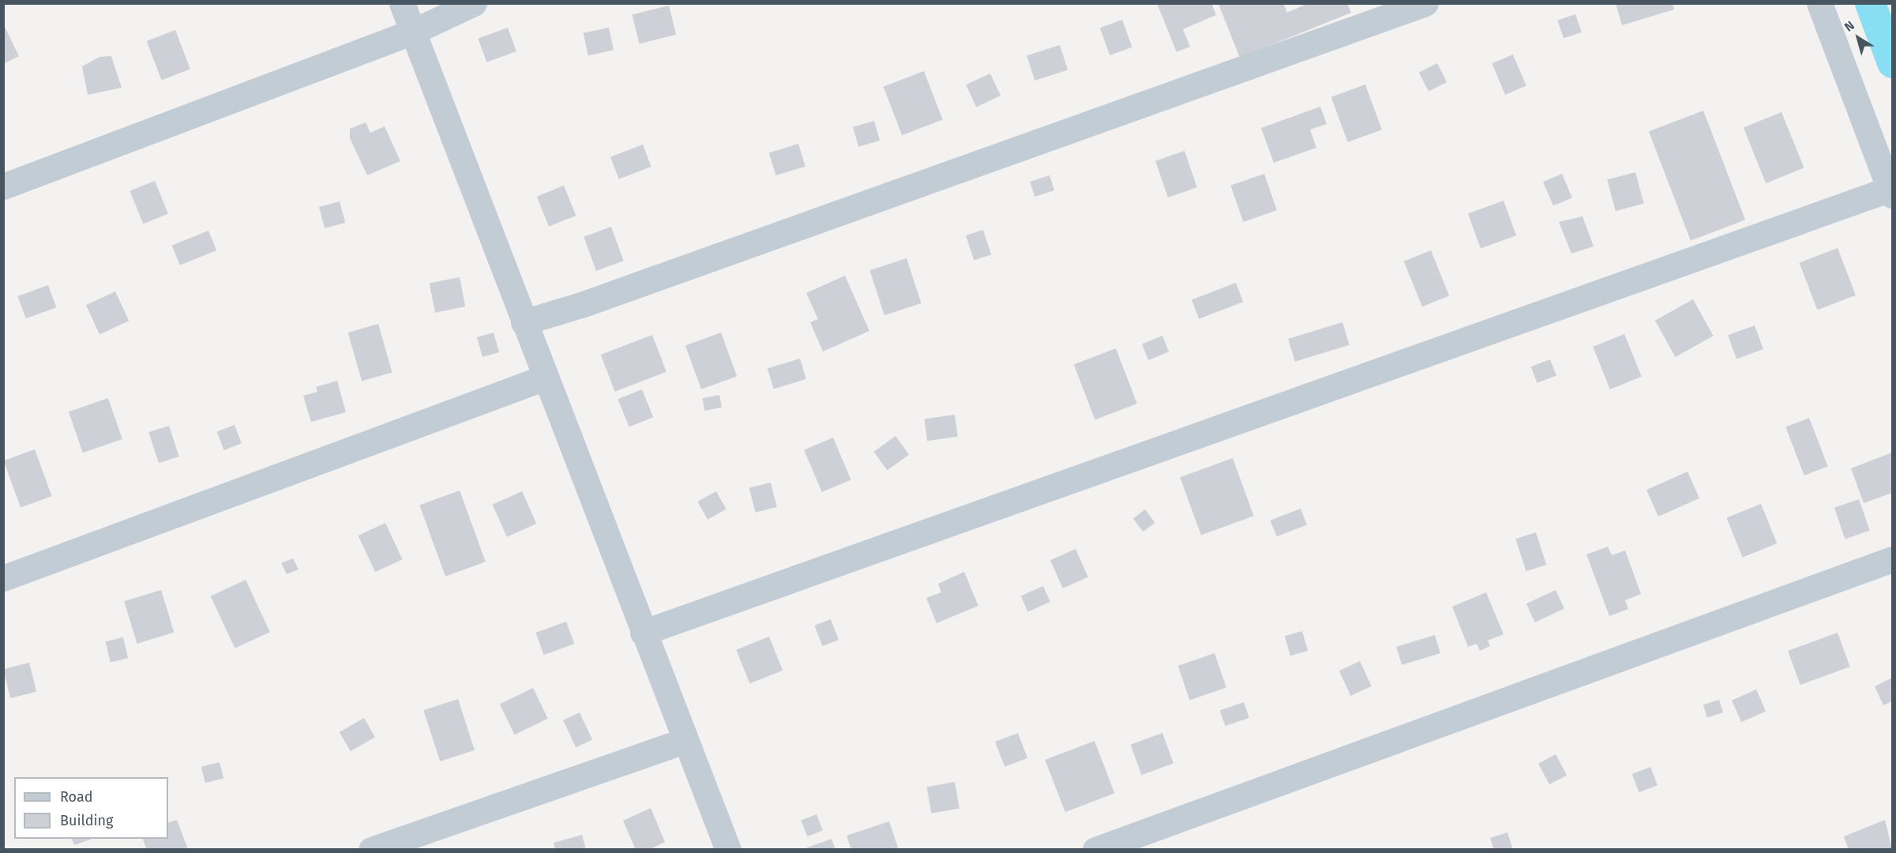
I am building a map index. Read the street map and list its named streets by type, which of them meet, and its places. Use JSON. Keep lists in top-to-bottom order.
{
  "legend": ["Road", "Building"],
  "north": "top left"
}
